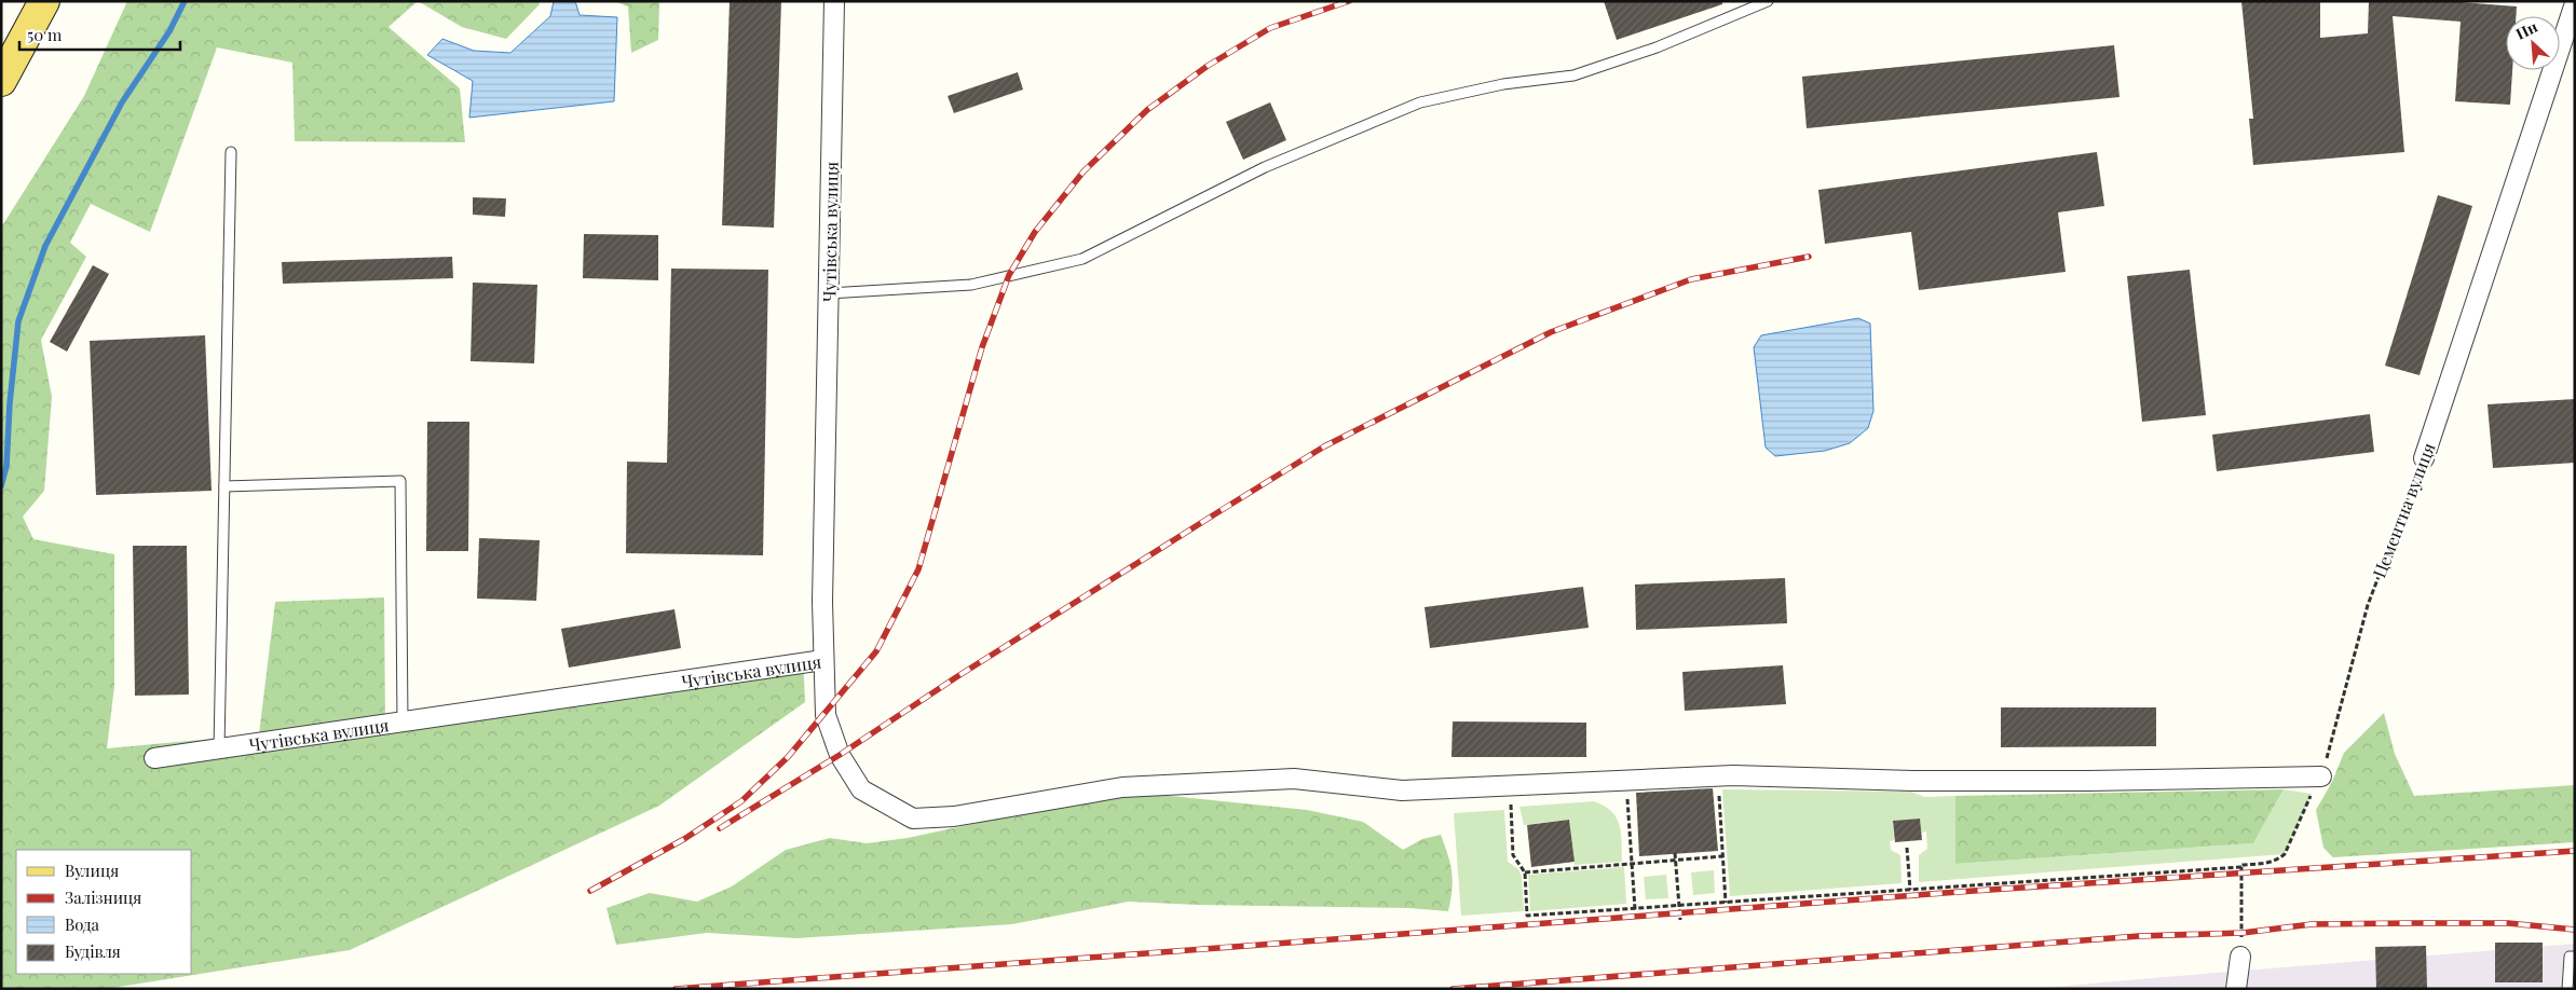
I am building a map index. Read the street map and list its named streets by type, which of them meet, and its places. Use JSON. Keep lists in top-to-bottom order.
{
  "streets": {
    "street": ["Чутівська вулиця", "Цементна вулиця"]
  },
  "legend": [
    "Вулиця",
    "Залізниця",
    "Вода",
    "Будівля"
  ],
  "scale_bar": "50 m",
  "north": "top left"
}
